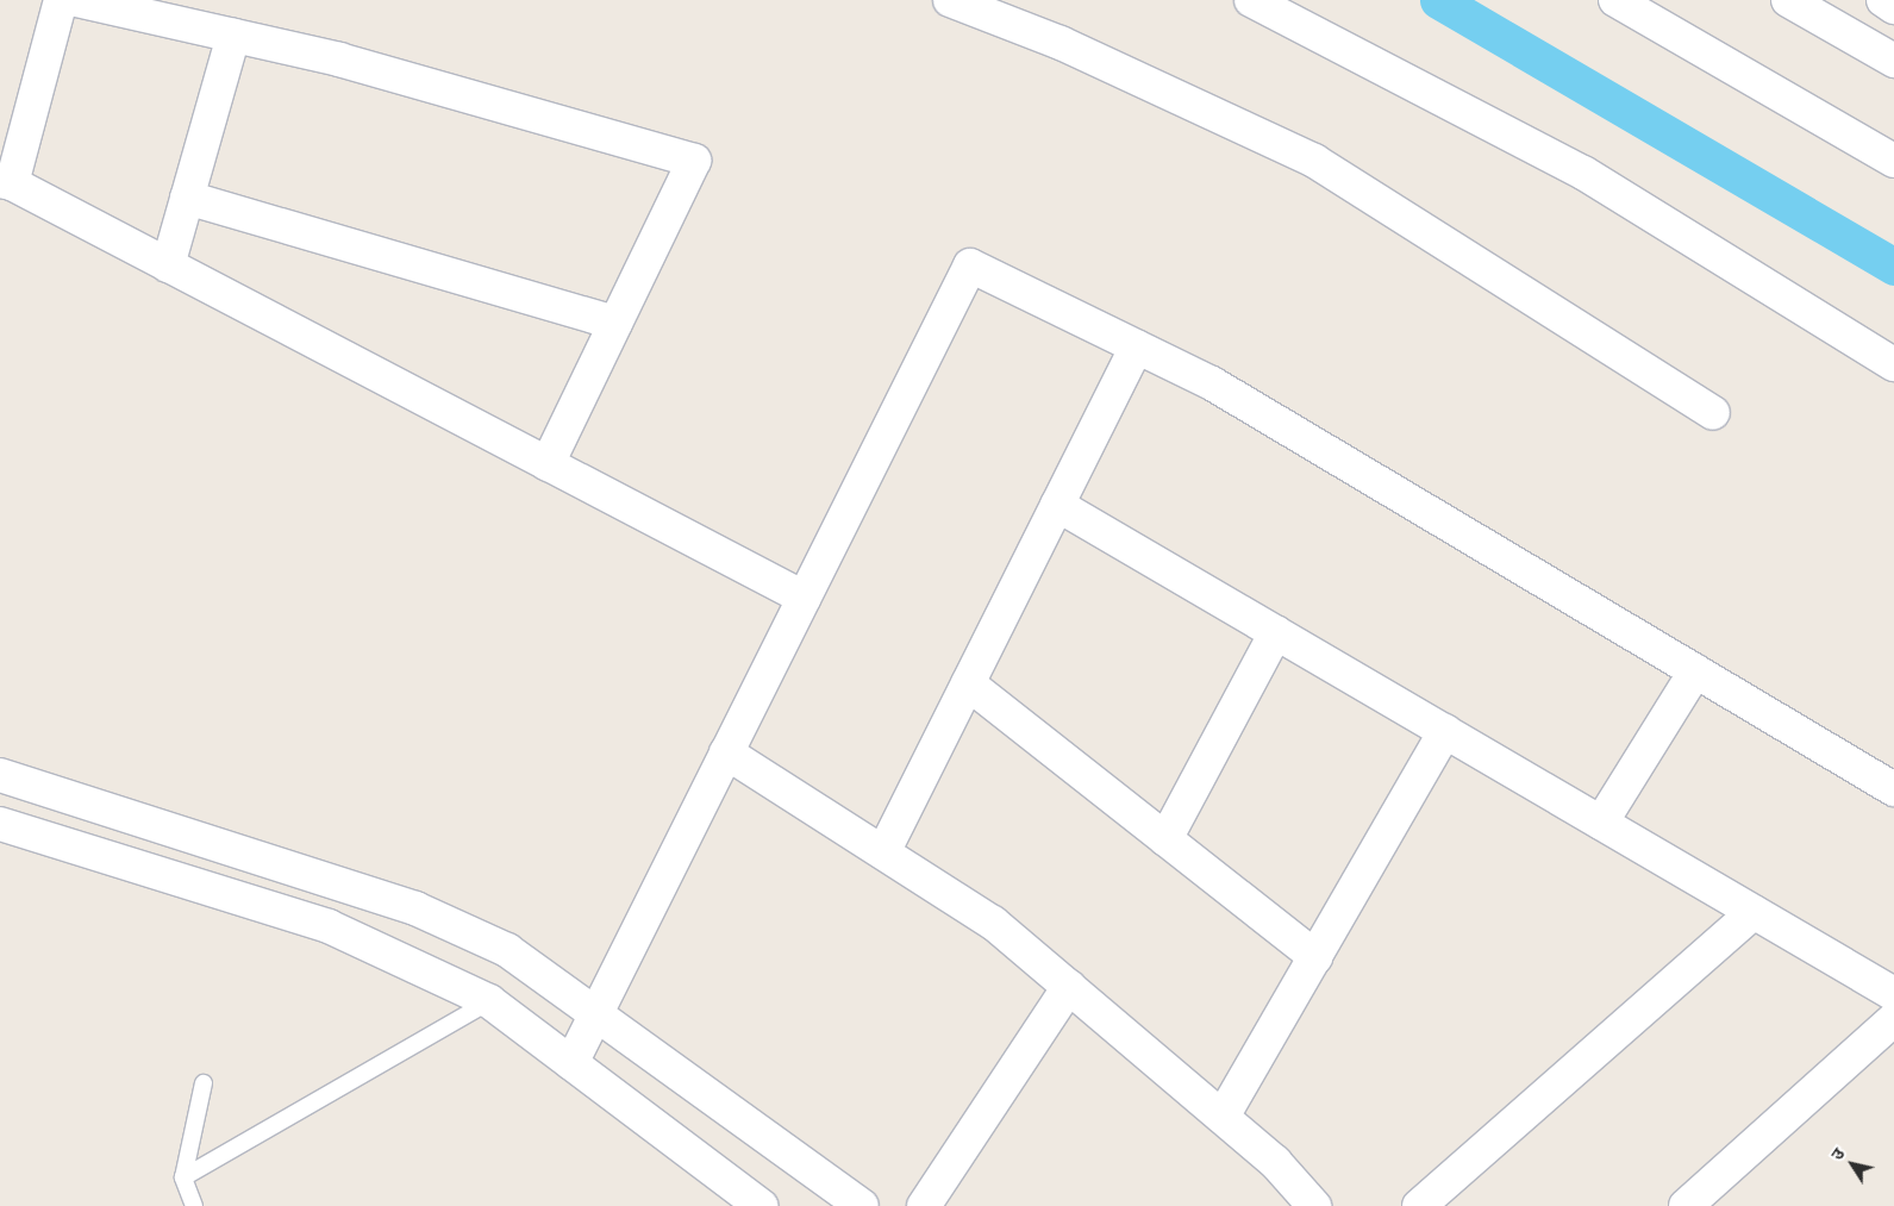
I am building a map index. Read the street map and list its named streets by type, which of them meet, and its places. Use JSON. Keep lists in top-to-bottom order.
{
  "north": "top left"
}
